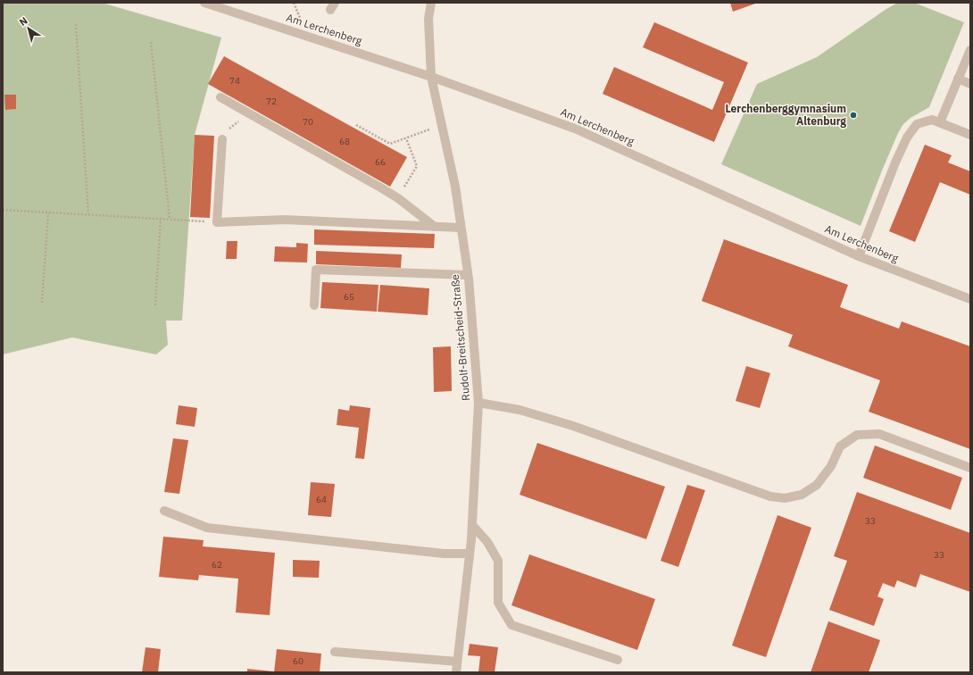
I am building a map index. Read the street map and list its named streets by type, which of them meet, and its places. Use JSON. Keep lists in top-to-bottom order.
{
  "streets": {
    "street": ["Am Lerchenberg", "Rudolf-Breitscheid-Straße"]
  },
  "crossings": [
    ["Am Lerchenberg", "Rudolf-Breitscheid-Straße"]
  ],
  "places": ["Lerchenberggymnasium Altenburg"],
  "house_numbers": [
    "74",
    "72",
    "70",
    "68",
    "66",
    "65",
    "64",
    "33",
    "33",
    "62",
    "60"
  ],
  "north": "top left"
}
